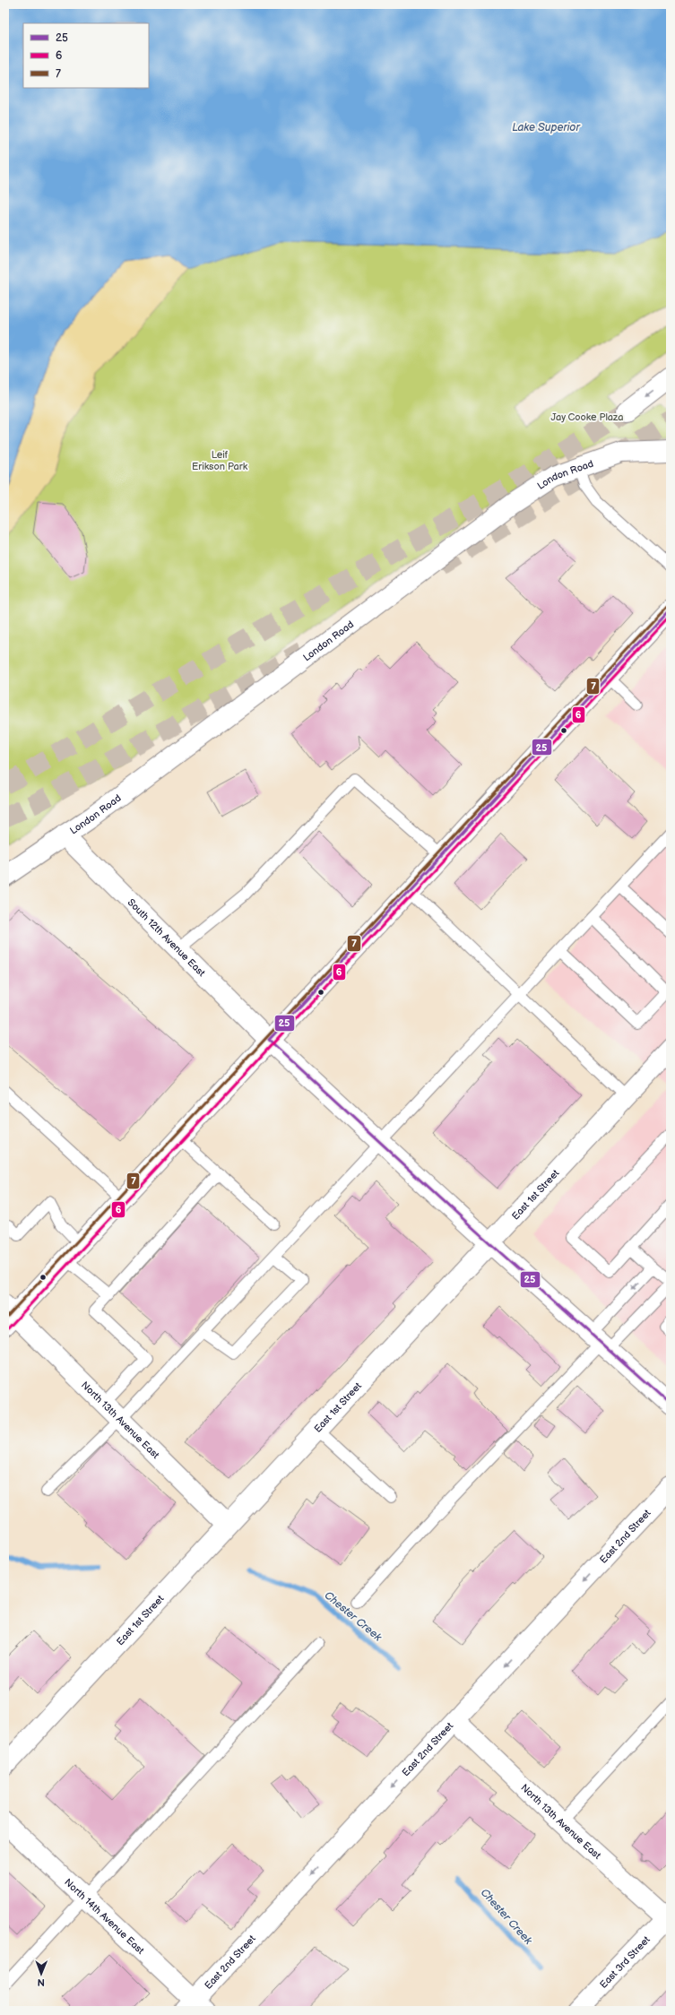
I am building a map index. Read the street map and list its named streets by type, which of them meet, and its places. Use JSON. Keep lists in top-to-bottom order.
{
  "streets": {
    "main road": [
      "London Road",
      "South 12th Avenue East",
      "East 1st Street",
      "North 13th Avenue East",
      "East 2nd Street",
      "North 14th Avenue East",
      "East 3rd Street"
    ]
  },
  "crossings": [
    ["London Road", "South 12th Avenue East"],
    ["South 12th Avenue East", "East 1st Street"],
    ["East 1st Street", "North 13th Avenue East"],
    ["North 13th Avenue East", "East 2nd Street"],
    ["North 13th Avenue East", "East 3rd Street"],
    ["East 2nd Street", "North 14th Avenue East"]
  ],
  "one_way": ["East 2nd Street"],
  "water": ["Lake Superior", "Chester Creek"],
  "parks": ["Jay Cooke Plaza", "Leif Erikson Park"],
  "lines": ["transit line 7", "transit line 25", "transit line 6"],
  "legend": ["25", "6", "7"],
  "north": "bottom"
}
